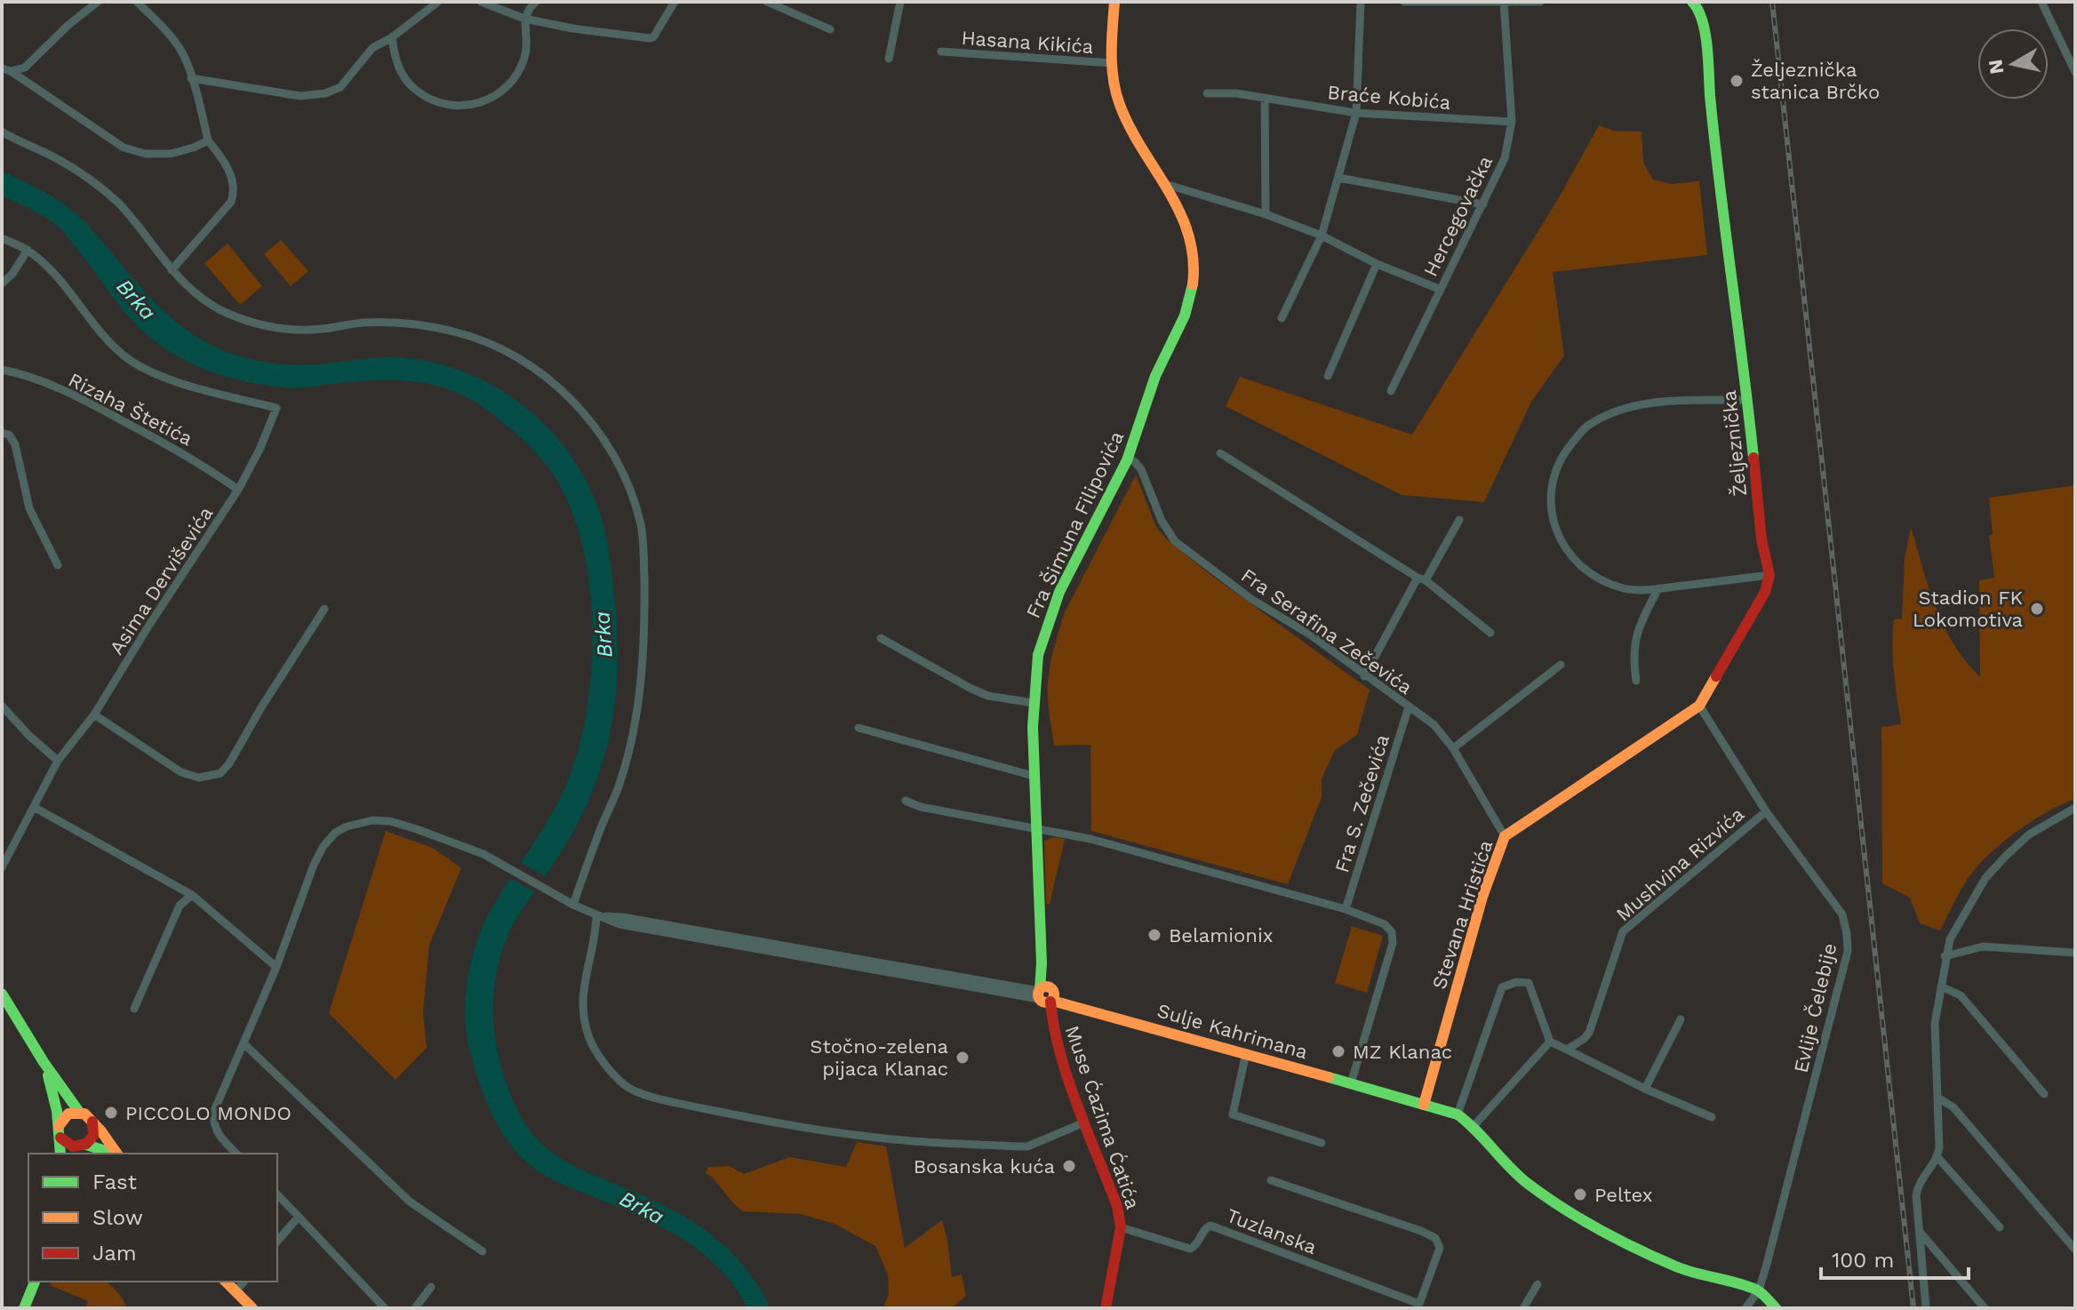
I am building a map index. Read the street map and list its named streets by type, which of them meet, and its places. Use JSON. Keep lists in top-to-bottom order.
{
  "streets": {
    "street": [
      "Hasana Kikića",
      "Braće Kobića",
      "Hercegovačka",
      "Rizaha Štetića",
      "Željeznička",
      "Fra Šimuna Filipovića",
      "Asima Derviševića",
      "Fra Serafina Zečevića",
      "Fra S. Zečevića",
      "Mushvina Rizvića",
      "Stevana Hristića",
      "Evlije Čelebije",
      "Sulje Kahrimana",
      "Muse Ćazima Ćatića",
      "Tuzlanska"
    ]
  },
  "crossings": [
    ["Hasana Kikića", "Fra Šimuna Filipovića"],
    ["Braće Kobića", "Hercegovačka"],
    ["Rizaha Štetića", "Asima Derviševića"],
    ["Fra Šimuna Filipovića", "Fra Serafina Zečevića"],
    ["Fra Šimuna Filipovića", "Sulje Kahrimana"],
    ["Fra Šimuna Filipovića", "Muse Ćazima Ćatića"],
    ["Fra Serafina Zečevića", "Fra S. Zečevića"],
    ["Fra Serafina Zečevića", "Stevana Hristića"],
    ["Mushvina Rizvića", "Evlije Čelebije"],
    ["Stevana Hristića", "Evlije Čelebije"],
    ["Stevana Hristića", "Sulje Kahrimana"],
    ["Evlije Čelebije", "Sulje Kahrimana"],
    ["Sulje Kahrimana", "Muse Ćazima Ćatića"],
    ["Muse Ćazima Ćatića", "Tuzlanska"]
  ],
  "water": ["Brka"],
  "places": [
    "Željeznička stanica Brčko",
    "Stadion FK Lokomotiva",
    "Belamionix",
    "MZ Klanac",
    "Stočno-zelena pijaca Klanac",
    "PICCOLO MONDO",
    "Bosanska kuća",
    "Peltex"
  ],
  "legend": ["Fast", "Slow", "Jam"],
  "scale_bar": "100 m",
  "north": "left"
}
